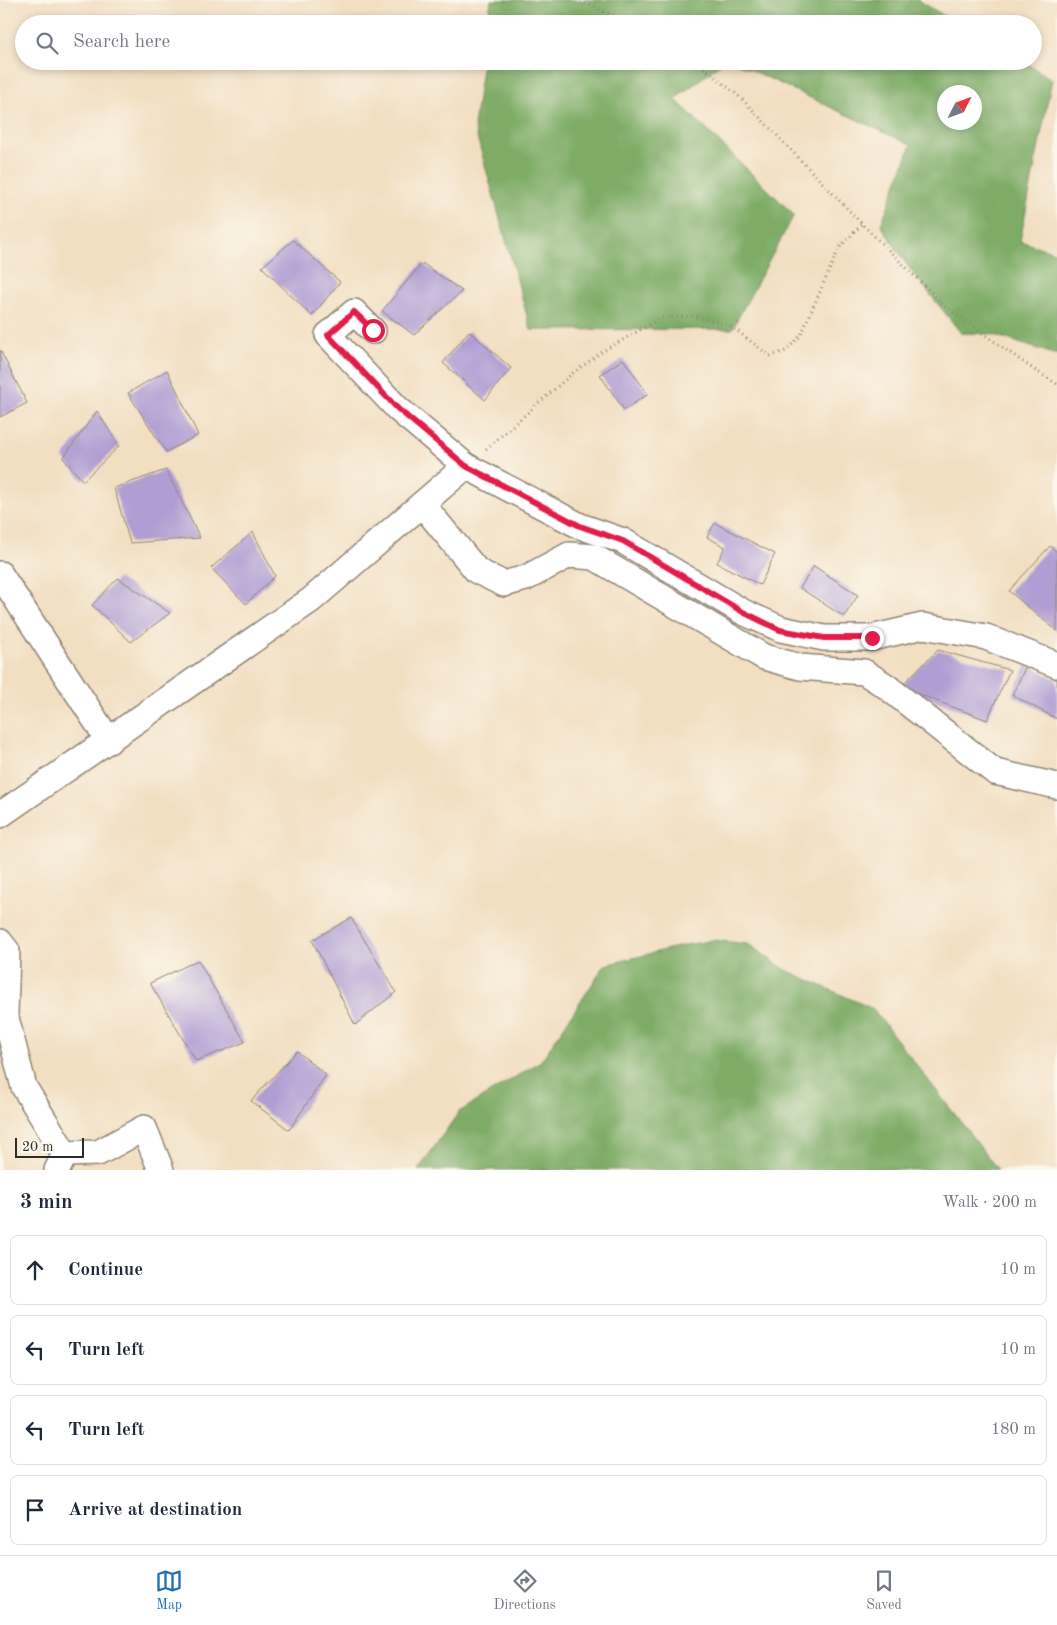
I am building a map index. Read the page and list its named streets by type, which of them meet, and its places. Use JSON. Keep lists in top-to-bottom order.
{
  "scale_bar": "20 m",
  "north": "top right",
  "page": {
    "search": "Search here",
    "scale": "20 m",
    "heading": ["3 min", "Walk · 200 m"],
    "list": [
      ["Continue", "10 m"],
      ["Turn left", "10 m"],
      ["Turn left", "180 m"],
      "Arrive at destination"
    ],
    "nav": ["Map", "Directions", "Saved"]
  }
}
